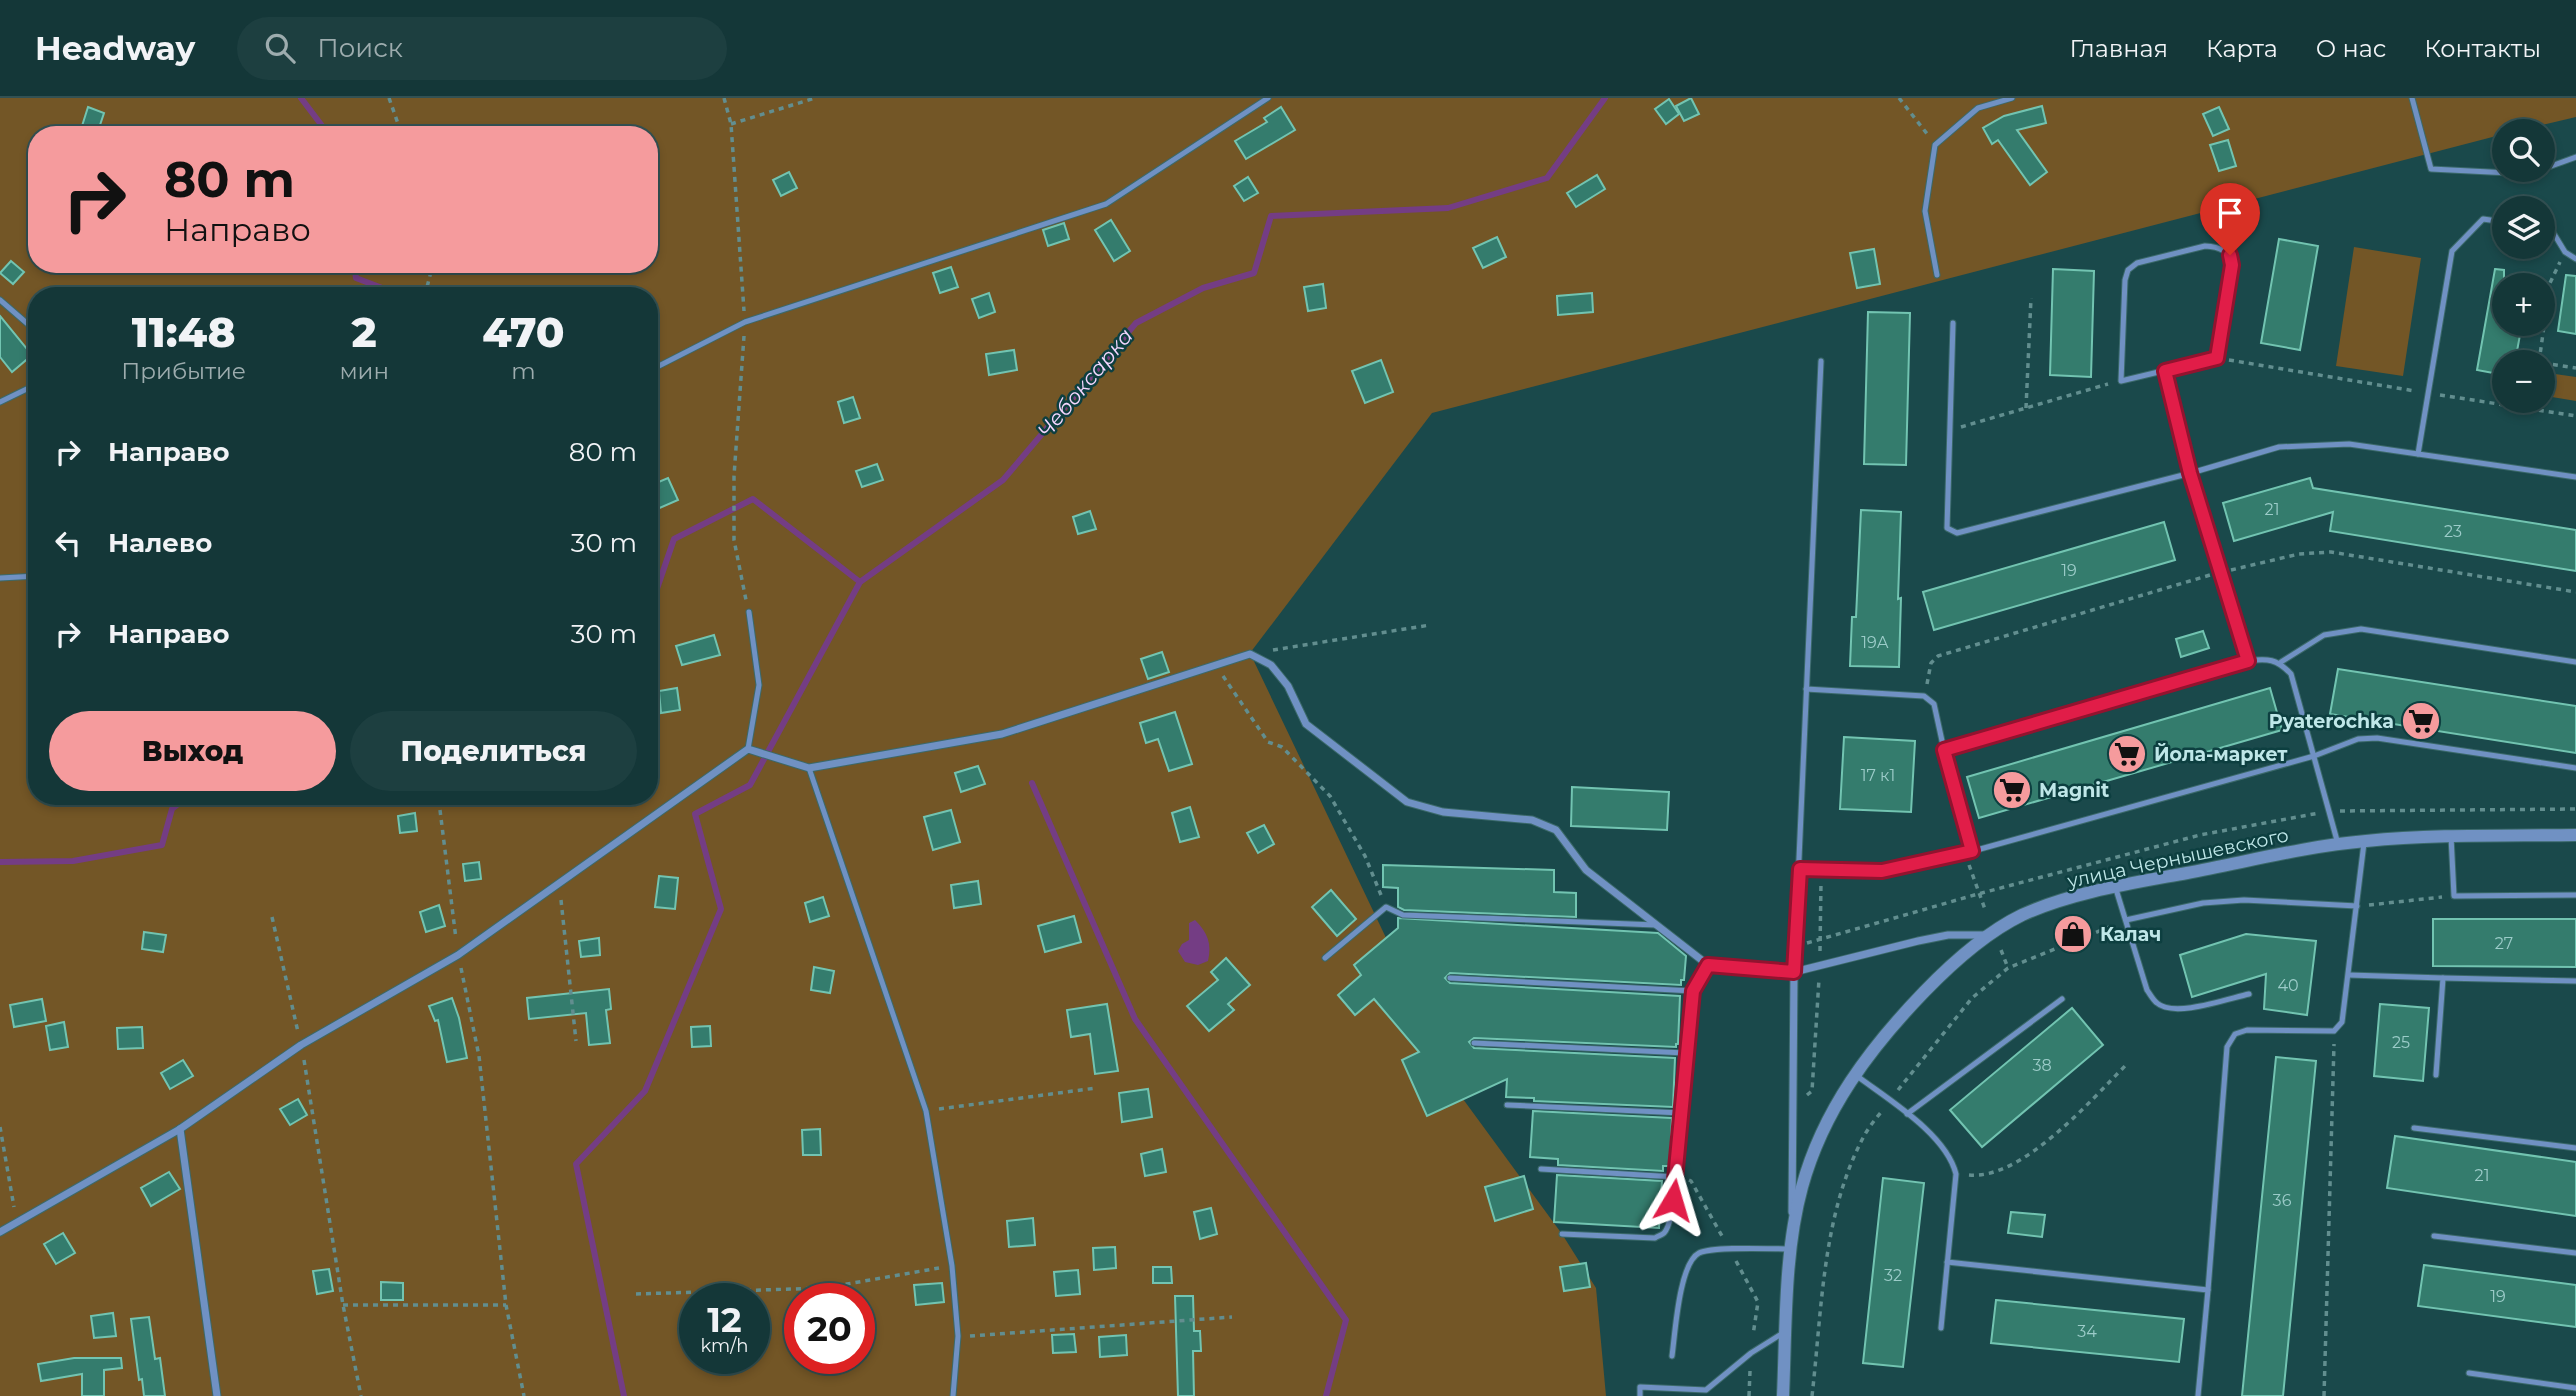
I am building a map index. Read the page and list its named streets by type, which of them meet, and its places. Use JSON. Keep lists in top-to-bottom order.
{
  "streets": {
    "street": ["улица Чернышевского"]
  },
  "water": ["Чебоксарка"],
  "places": {
    "supermarket": ["Pyaterochka", "Йола-маркет", "Magnit"],
    "shop": ["Калач"]
  },
  "house_numbers": [
    "21",
    "23",
    "19",
    "19А",
    "17 к1",
    "27",
    "40",
    "25",
    "38",
    "21",
    "36",
    "32",
    "19",
    "34"
  ],
  "page": {
    "header": "Headway",
    "search": "Поиск",
    "nav": [
      "Главная",
      "Карта",
      "О нас",
      "Контакты"
    ],
    "map_buttons": ["+", "−"],
    "turn": ["80 m", "Направо"],
    "eta": [
      "11:48",
      "Прибытие",
      "2",
      "мин",
      "470",
      "m"
    ],
    "list": [
      {
        "name": "Направо",
        "value": "80 m"
      },
      {
        "name": "Налево",
        "value": "30 m"
      },
      {
        "name": "Направо",
        "value": "30 m"
      }
    ],
    "buttons": ["Выход", "Поделиться"],
    "speed": "12 km/h",
    "limit": "20"
  }
}
